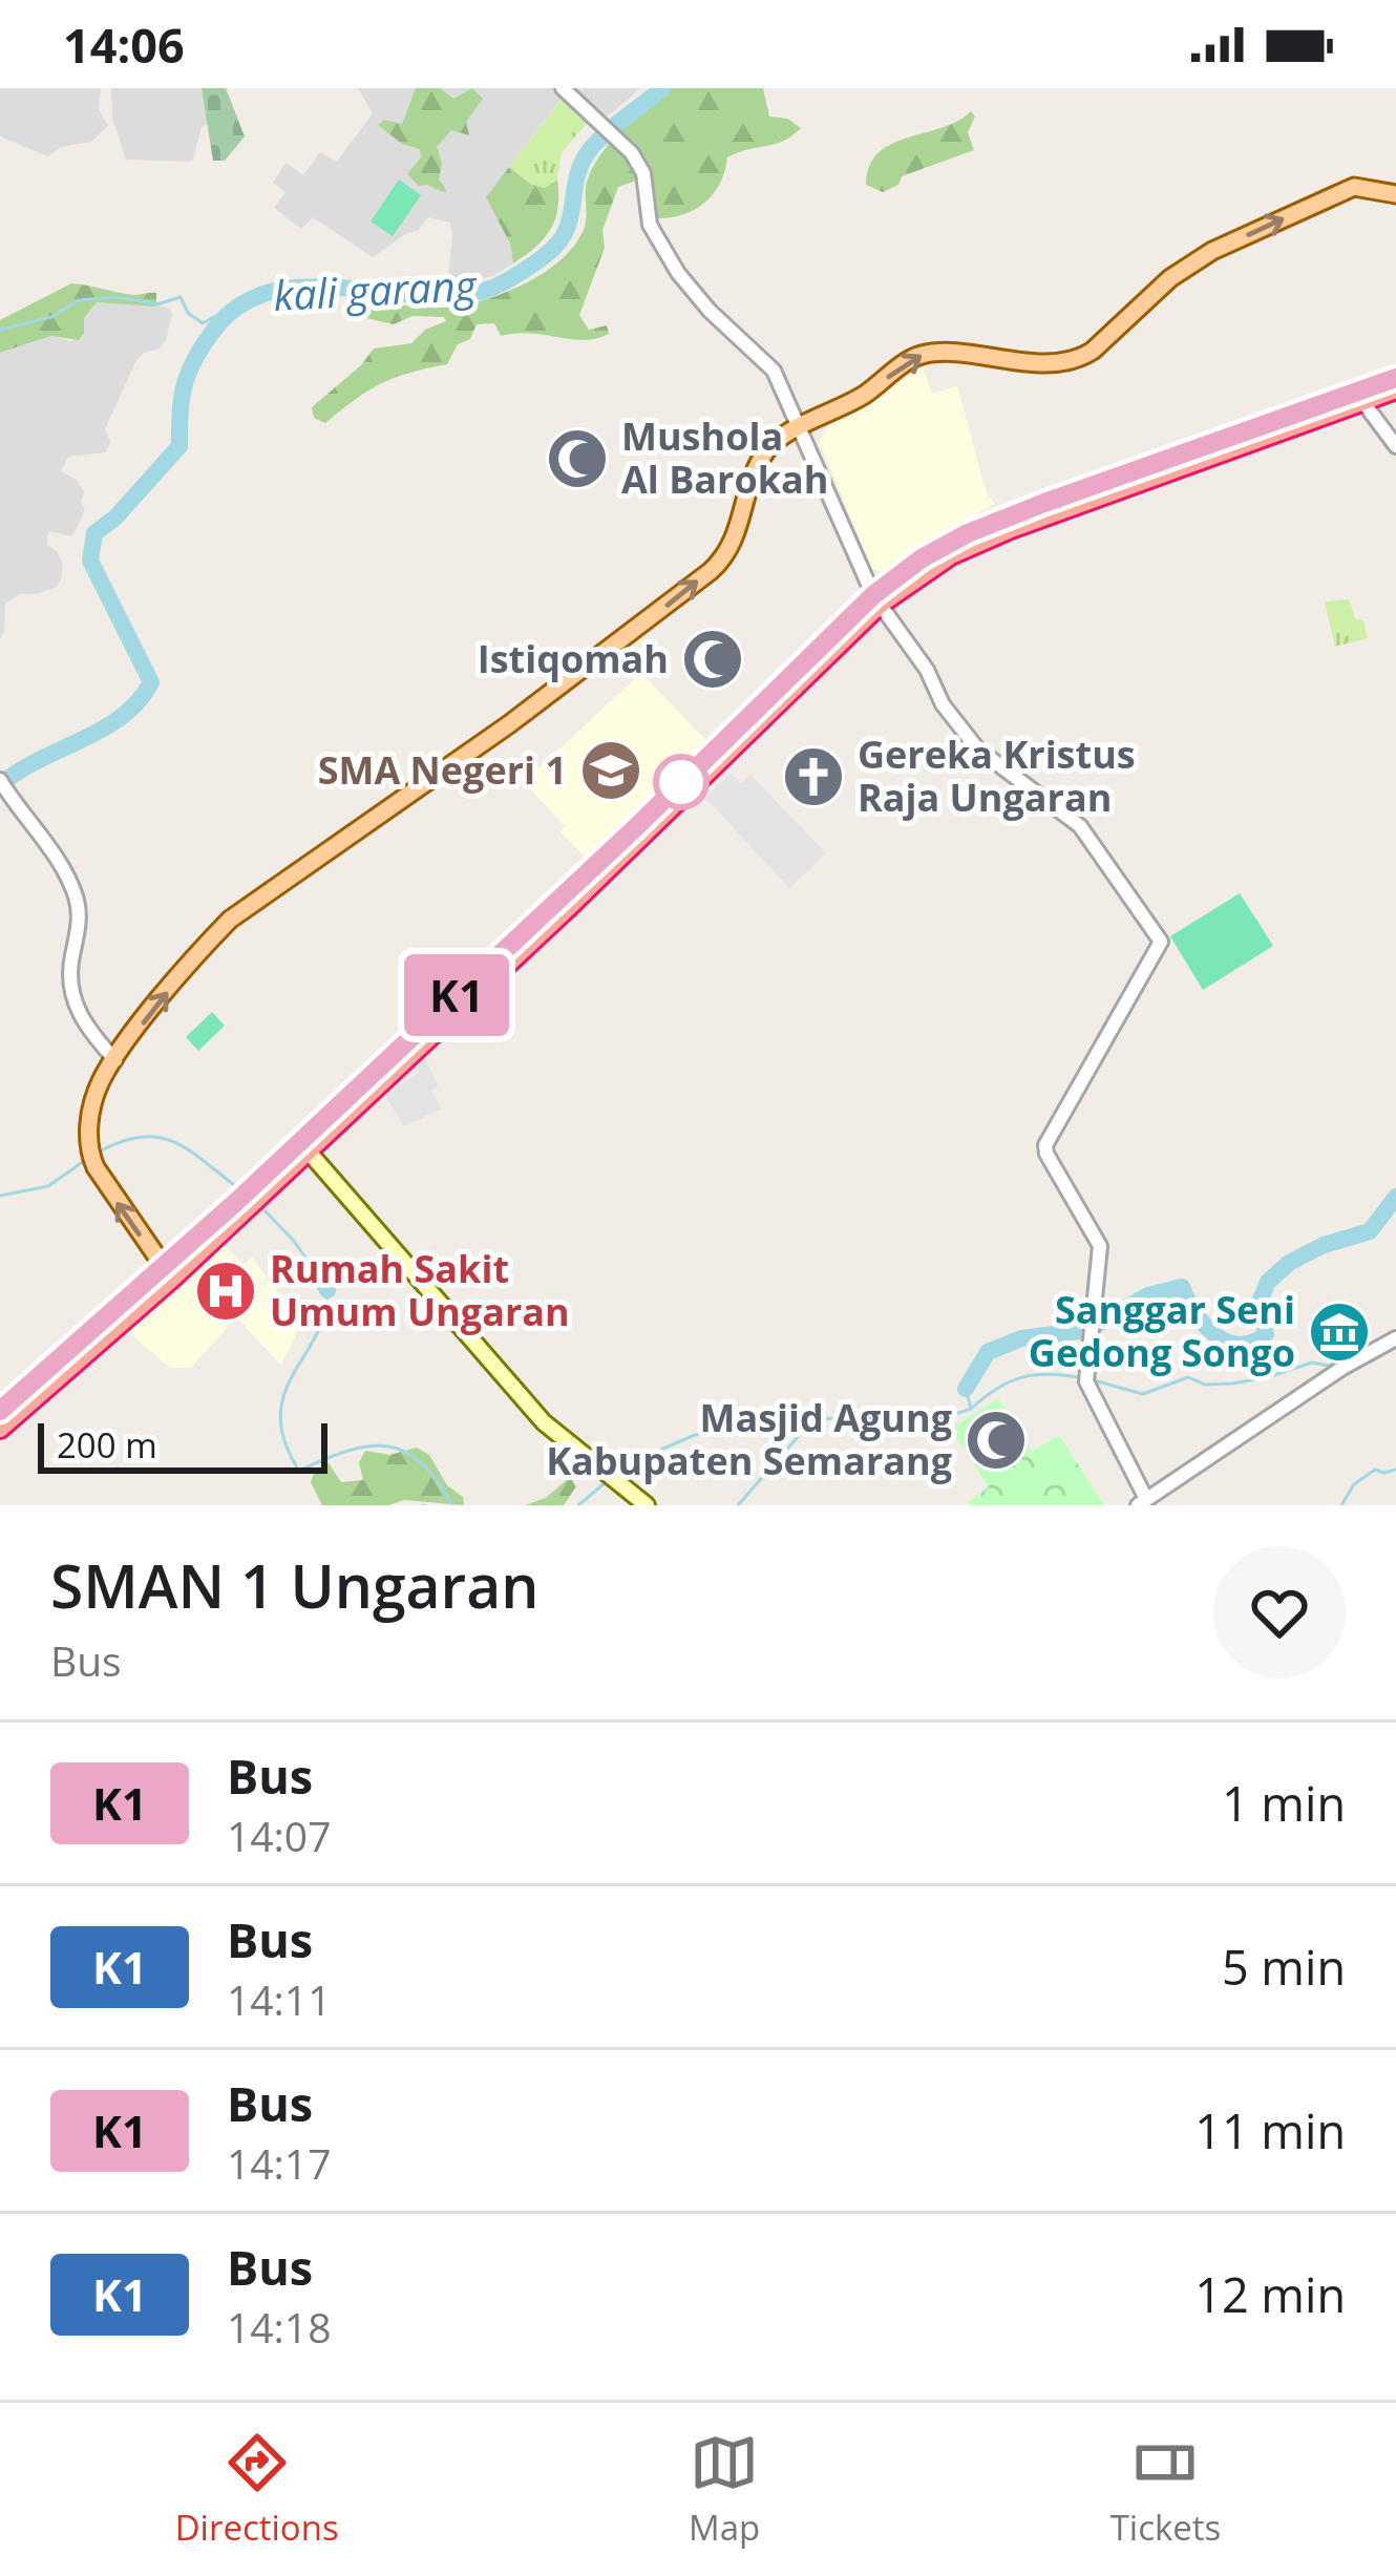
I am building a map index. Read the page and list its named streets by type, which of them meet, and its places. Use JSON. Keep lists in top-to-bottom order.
{
  "water": ["kali garang"],
  "places": {
    "mosque": ["Mushola Al Barokah", "Istiqomah", "Masjid Agung Kabupaten Semarang"],
    "school or university": ["SMA Negeri 1"],
    "church": ["Gereka Kristus Raja Ungaran"],
    "hospital": ["Rumah Sakit Umum Ungaran"],
    "museum": ["Sanggar Seni Gedong Songo"]
  },
  "lines": ["bus line K1"],
  "scale_bar": "200 m",
  "page": {
    "status": "14:06",
    "on_map": "K1",
    "scale": "200 m",
    "heading": ["SMAN 1 Ungaran", "Bus"],
    "list": [
      {
        "mark": "K1",
        "name": "Bus",
        "note": "14:07",
        "value": "1 min"
      },
      {
        "mark": "K1",
        "name": "Bus",
        "note": "14:11",
        "value": "5 min"
      },
      {
        "mark": "K1",
        "name": "Bus",
        "note": "14:17",
        "value": "11 min"
      },
      {
        "mark": "K1",
        "name": "Bus",
        "note": "14:18",
        "value": "12 min"
      }
    ],
    "tabs": ["Directions", "Map", "Tickets"]
  }
}
